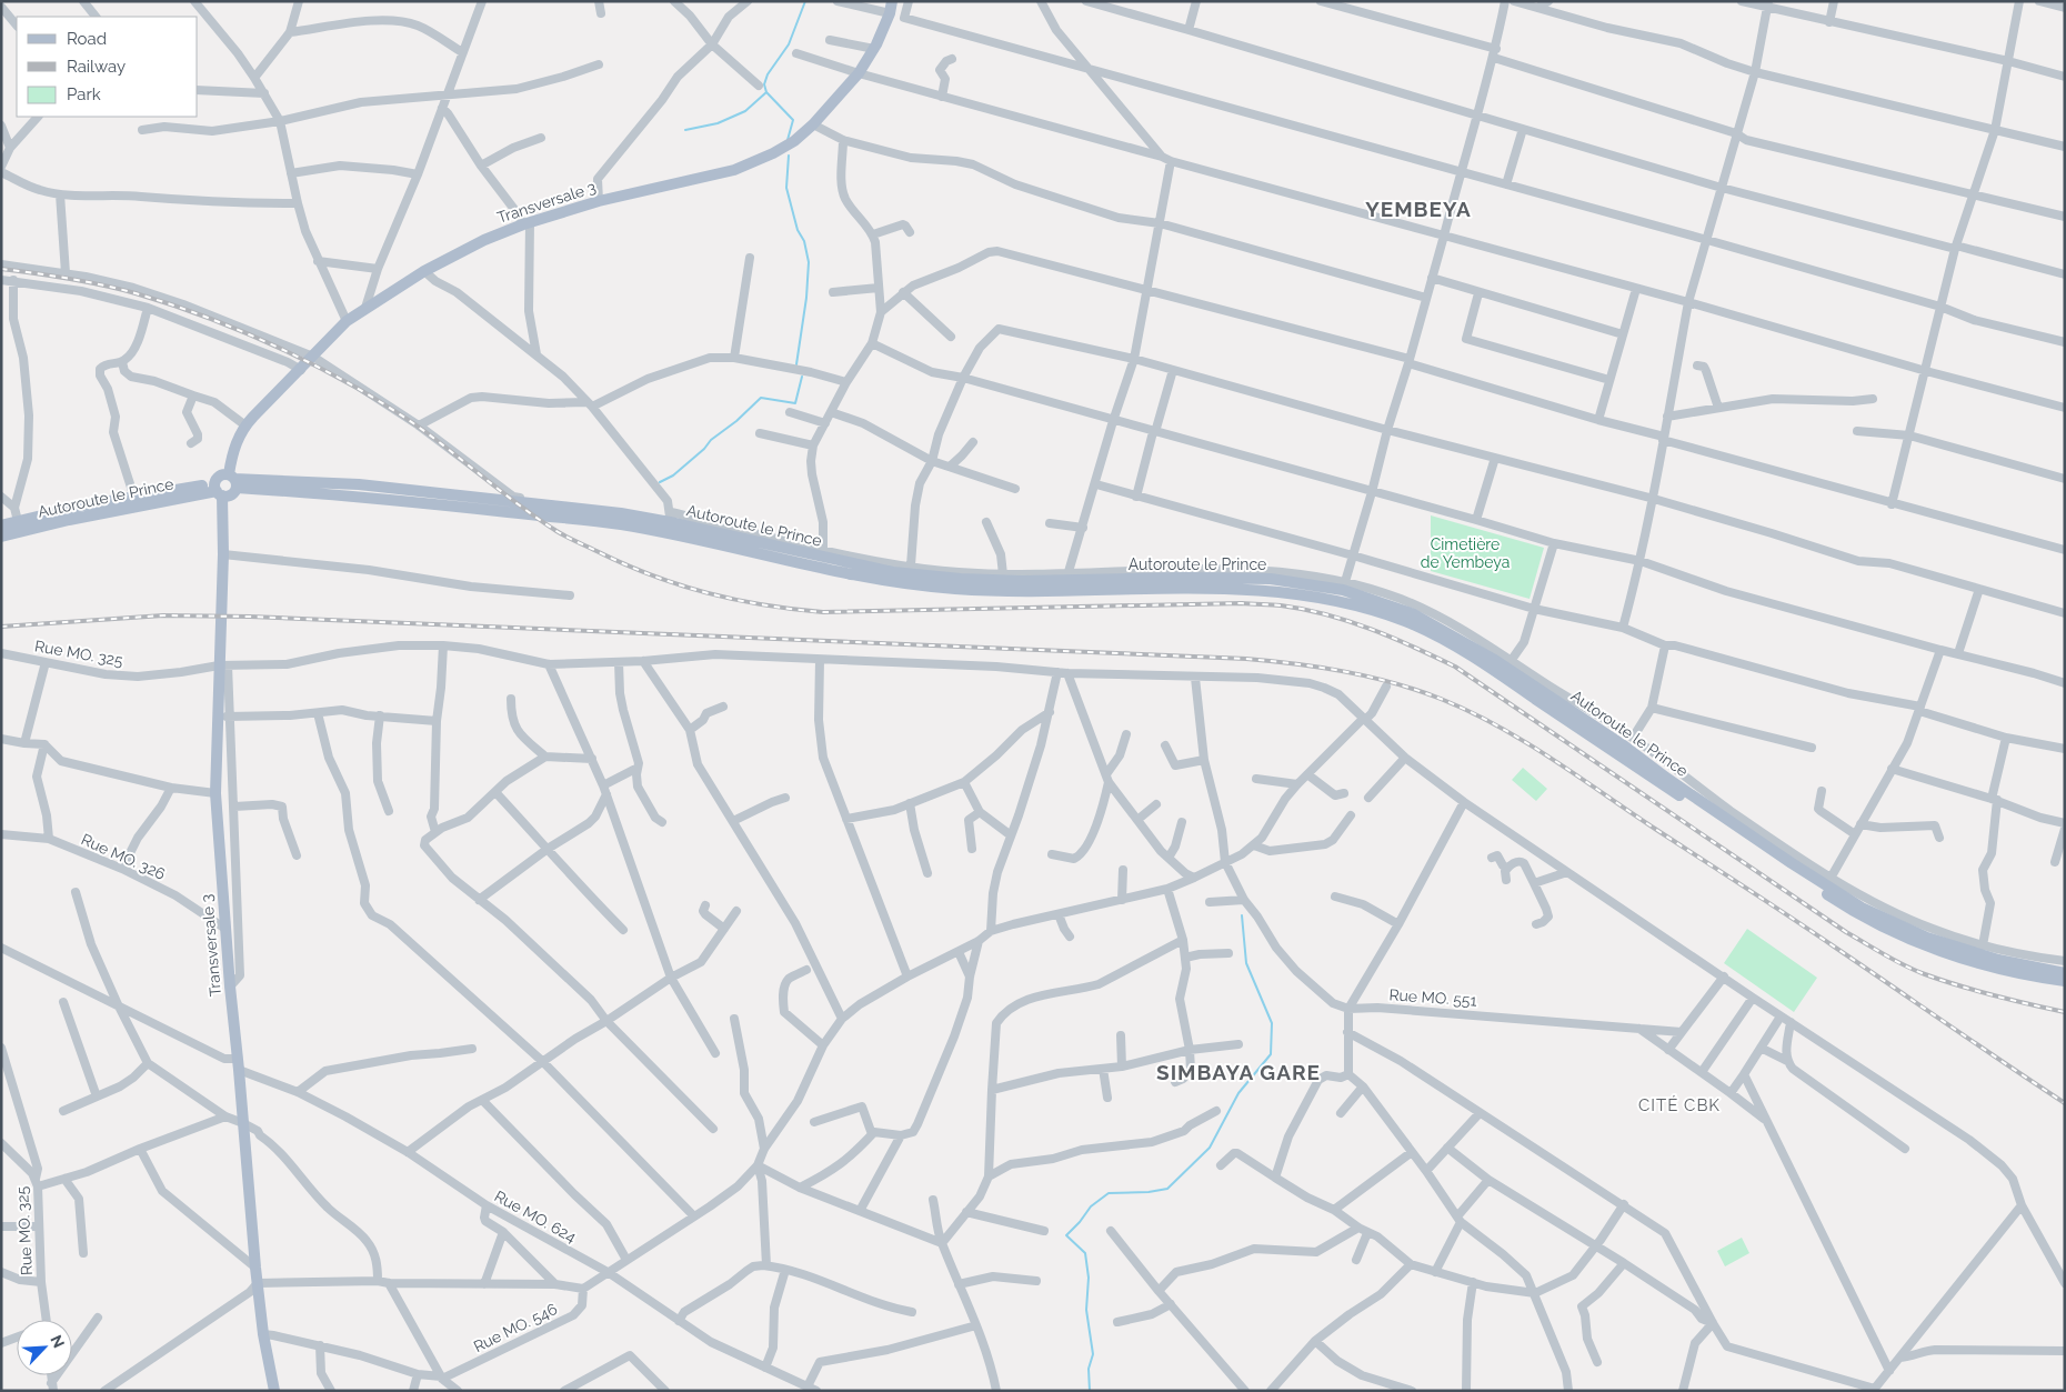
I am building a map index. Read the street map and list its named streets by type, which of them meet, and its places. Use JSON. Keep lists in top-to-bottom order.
{
  "streets": {
    "main road": ["Transversale 3", "Autoroute le Prince"],
    "street": [
      "Rue MO. 325",
      "Rue MO. 326",
      "Rue MO. 551",
      "Rue MO. 624",
      "Rue MO. 546"
    ]
  },
  "crossings": [
    ["Transversale 3", "Autoroute le Prince"],
    ["Transversale 3", "Rue MO. 325"],
    ["Transversale 3", "Rue MO. 326"],
    ["Transversale 3", "Rue MO. 624"]
  ],
  "districts": ["YEMBEYA", "SIMBAYA GARE", "CITÉ CBK"],
  "parks": ["Cimetière de Yembeya"],
  "legend": ["Road", "Railway", "Park"],
  "north": "top right"
}
